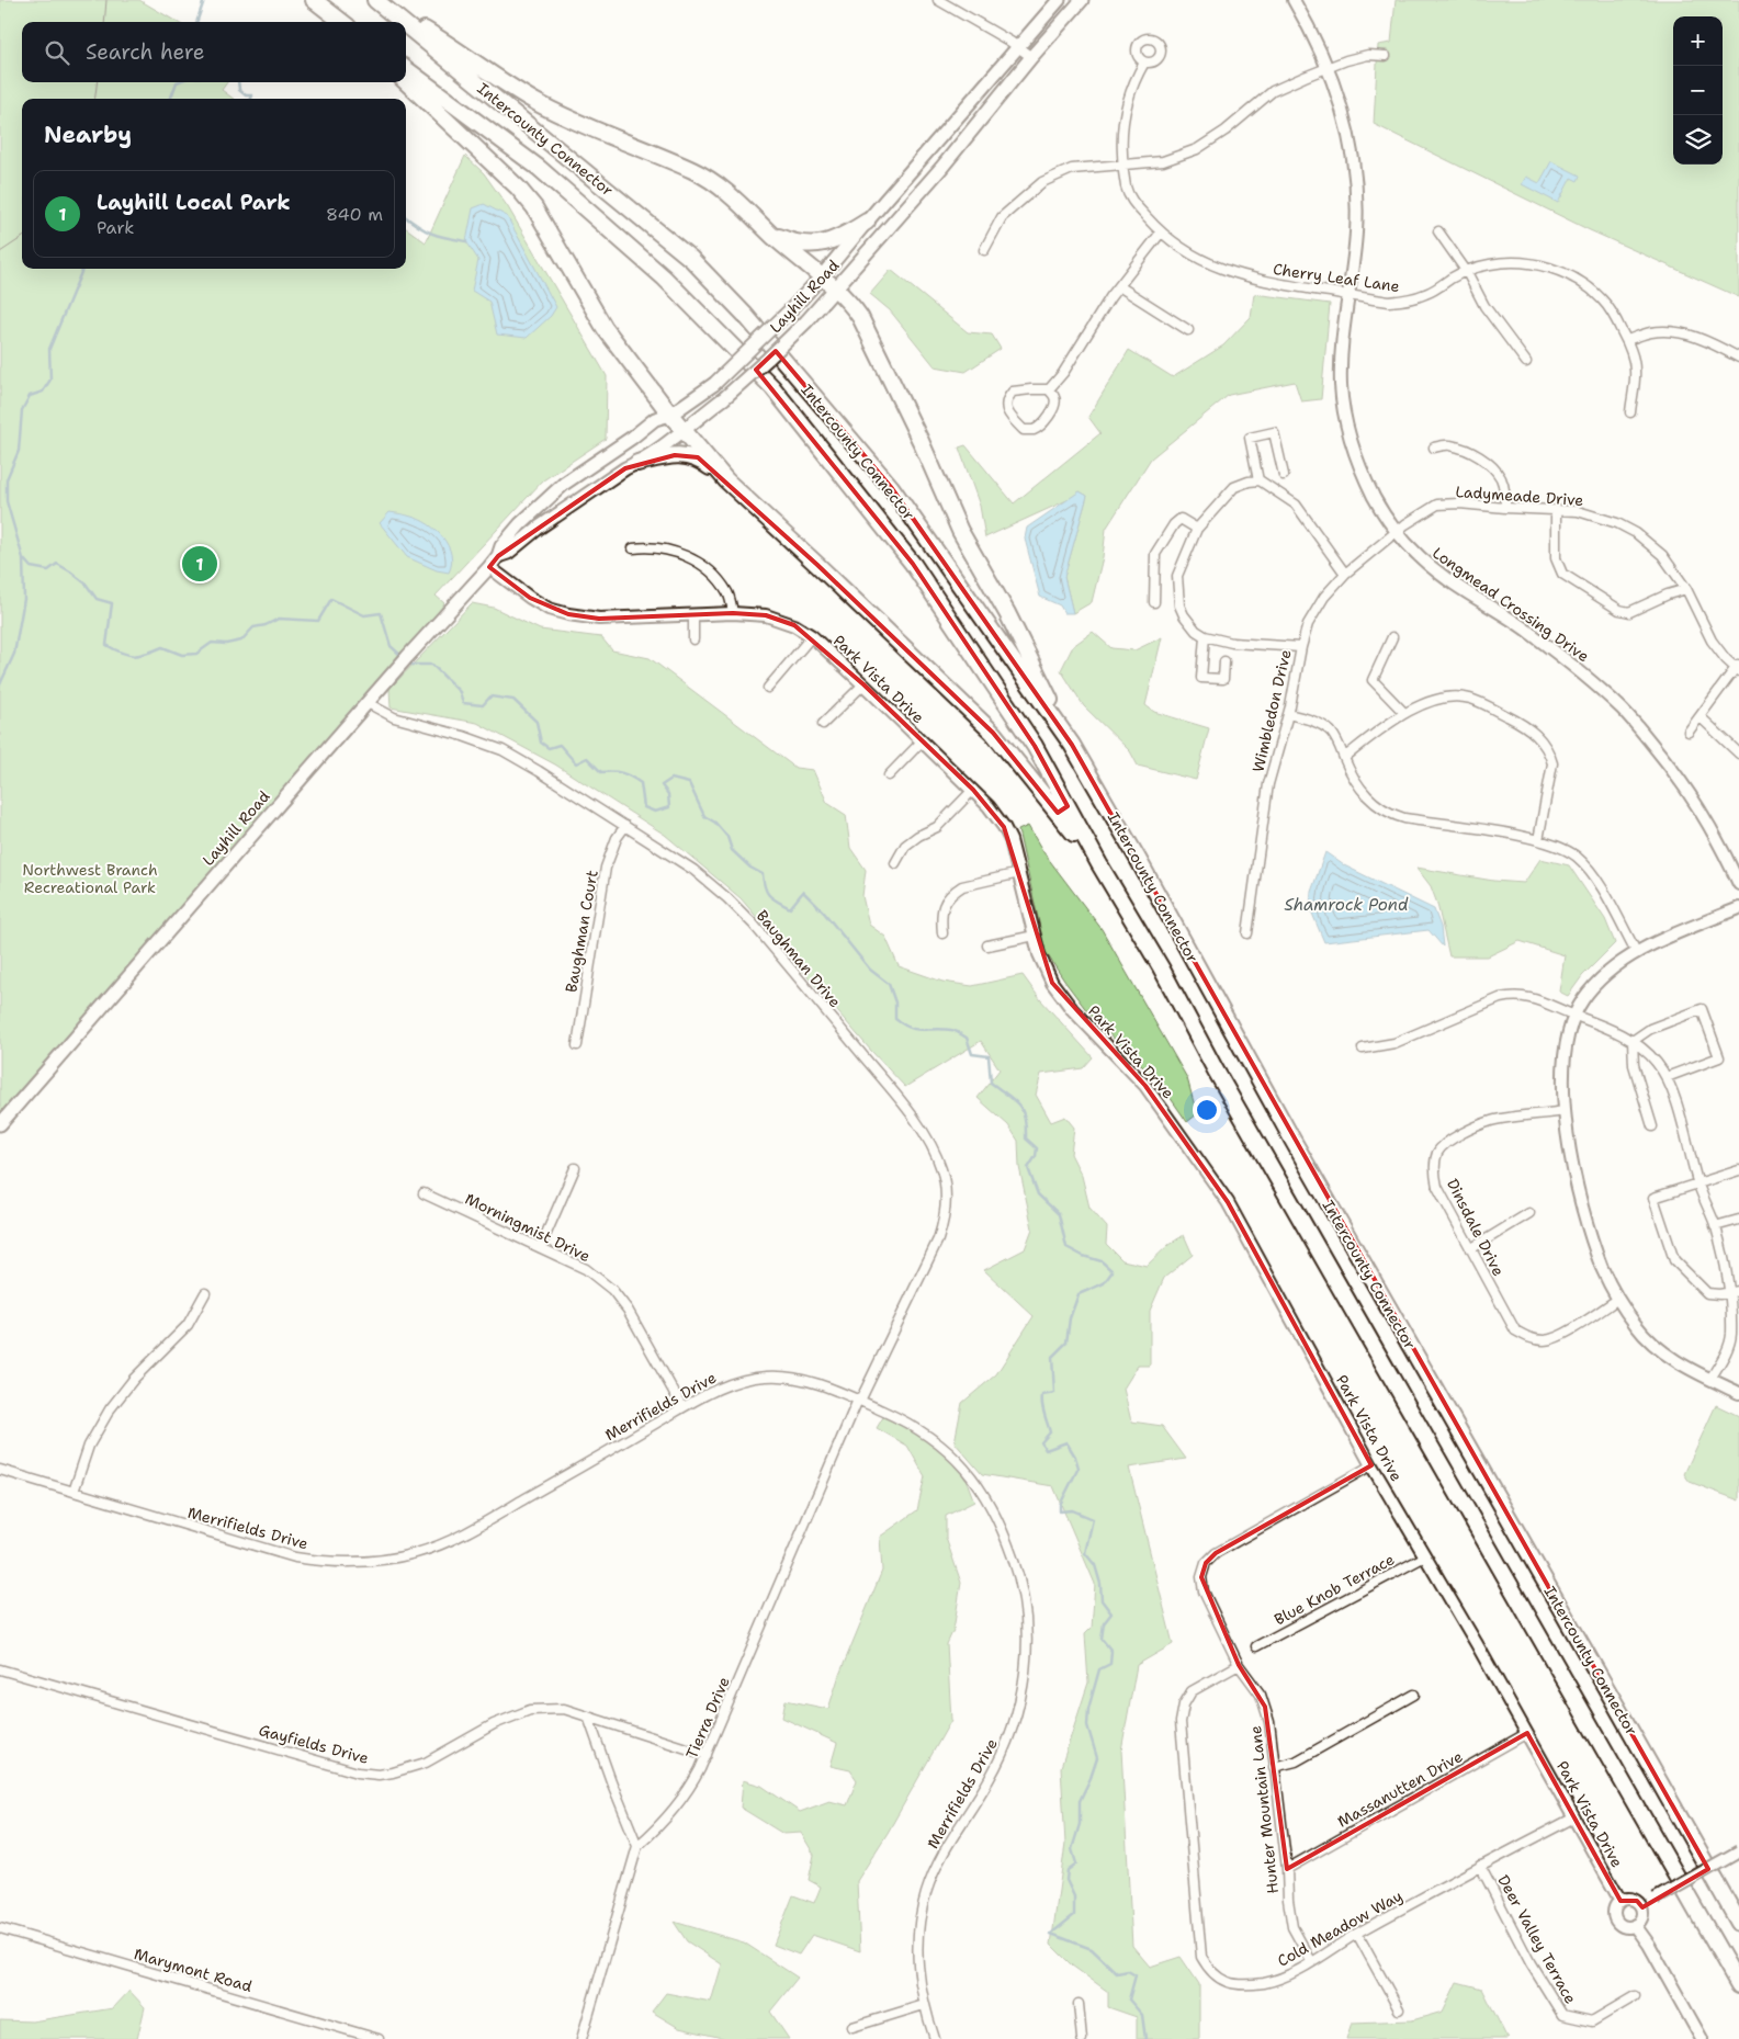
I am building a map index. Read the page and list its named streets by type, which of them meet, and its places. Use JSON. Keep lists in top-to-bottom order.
{
  "streets": {
    "highway": ["Intercounty Connector"],
    "main road": ["Layhill Road"],
    "street": [
      "Cherry Leaf Lane",
      "Ladymeade Drive",
      "Longmead Crossing Drive",
      "Park Vista Drive",
      "Wimbledon Drive",
      "Baughman Court",
      "Baughman Drive",
      "Morningmist Drive",
      "Dinsdale Drive",
      "Merrifields Drive",
      "Blue Knob Terrace",
      "Tierra Drive",
      "Gayfields Drive",
      "Massanutten Drive",
      "Hunter Mountain Lane",
      "Cold Meadow Way",
      "Deer Valley Terrace",
      "Marymont Road"
    ]
  },
  "crossings": [
    ["Cherry Leaf Lane", "Longmead Crossing Drive"],
    ["Layhill Road", "Park Vista Drive"],
    ["Layhill Road", "Baughman Drive"],
    ["Ladymeade Drive", "Longmead Crossing Drive"],
    ["Ladymeade Drive", "Wimbledon Drive"],
    ["Longmead Crossing Drive", "Wimbledon Drive"],
    ["Park Vista Drive", "Blue Knob Terrace"],
    ["Park Vista Drive", "Massanutten Drive"],
    ["Park Vista Drive", "Hunter Mountain Lane"],
    ["Park Vista Drive", "Cold Meadow Way"],
    ["Baughman Court", "Baughman Drive"],
    ["Baughman Drive", "Merrifields Drive"],
    ["Baughman Drive", "Tierra Drive"],
    ["Morningmist Drive", "Merrifields Drive"],
    ["Merrifields Drive", "Tierra Drive"],
    ["Tierra Drive", "Gayfields Drive"],
    ["Massanutten Drive", "Hunter Mountain Lane"],
    ["Hunter Mountain Lane", "Cold Meadow Way"],
    ["Cold Meadow Way", "Deer Valley Terrace"]
  ],
  "water": ["Shamrock Pond"],
  "parks": ["Northwest Branch Recreational Park"],
  "page": {
    "map_buttons": ["+", "−"],
    "search": "Search here",
    "heading": "Nearby",
    "list": [
      {
        "mark": "1",
        "name": "Layhill Local Park",
        "note": "Park",
        "value": "840 m"
      }
    ],
    "pins": "1"
  }
}
